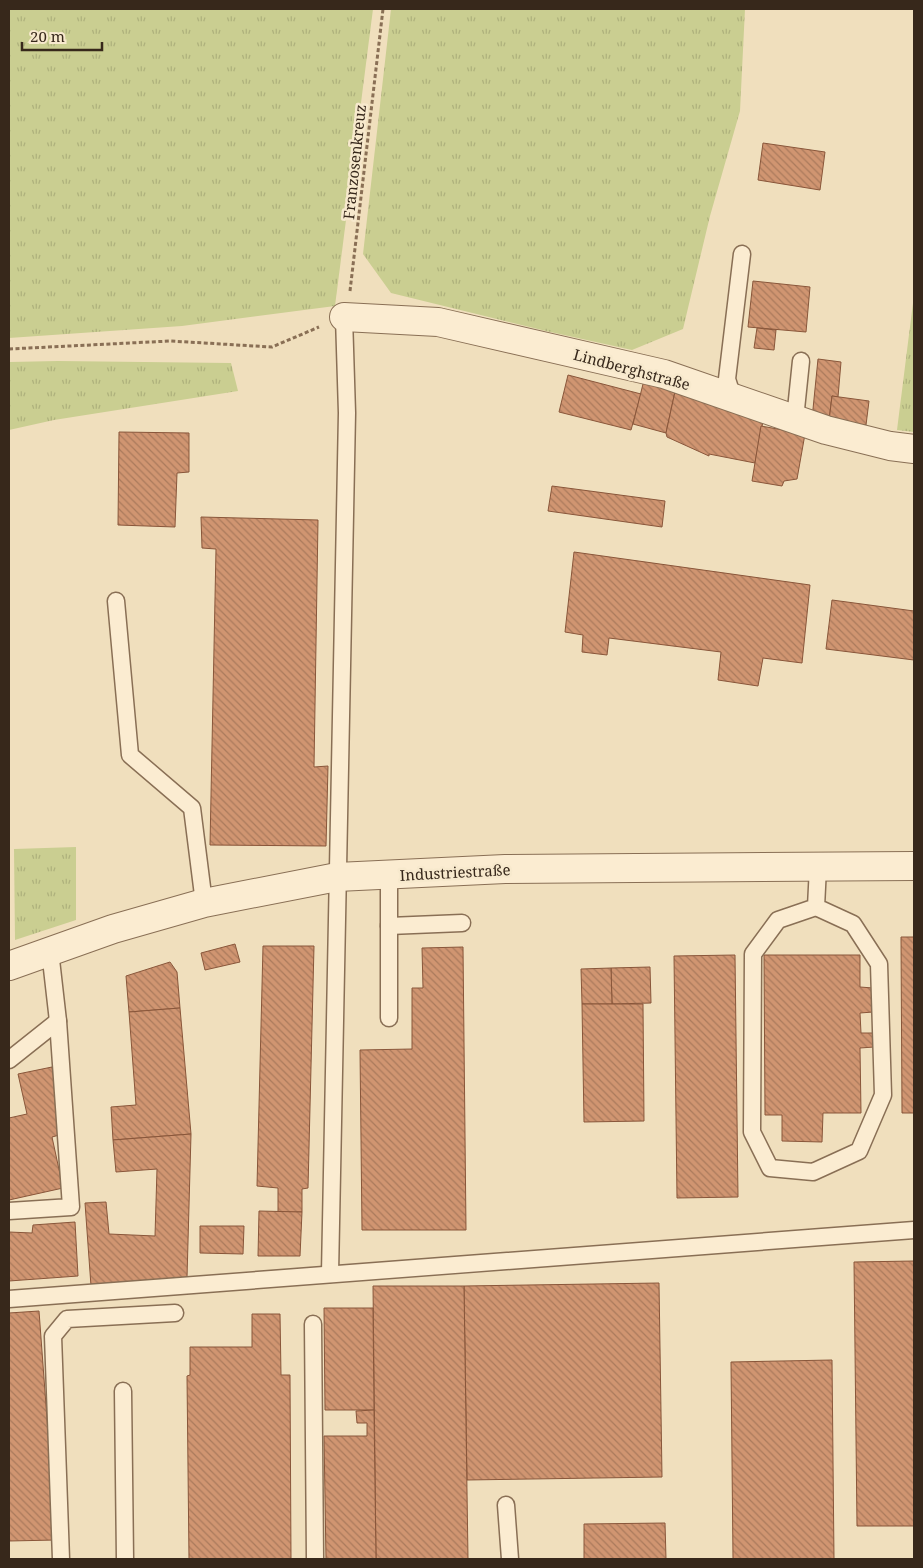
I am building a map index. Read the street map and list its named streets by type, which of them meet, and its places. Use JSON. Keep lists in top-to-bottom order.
{
  "streets": {
    "street": ["Lindberghstraße", "Industriestraße"],
    "path": ["Franzosenkreuz"]
  },
  "crossings": [
    ["Franzosenkreuz", "Lindberghstraße"]
  ],
  "scale_bar": "20 m"
}
